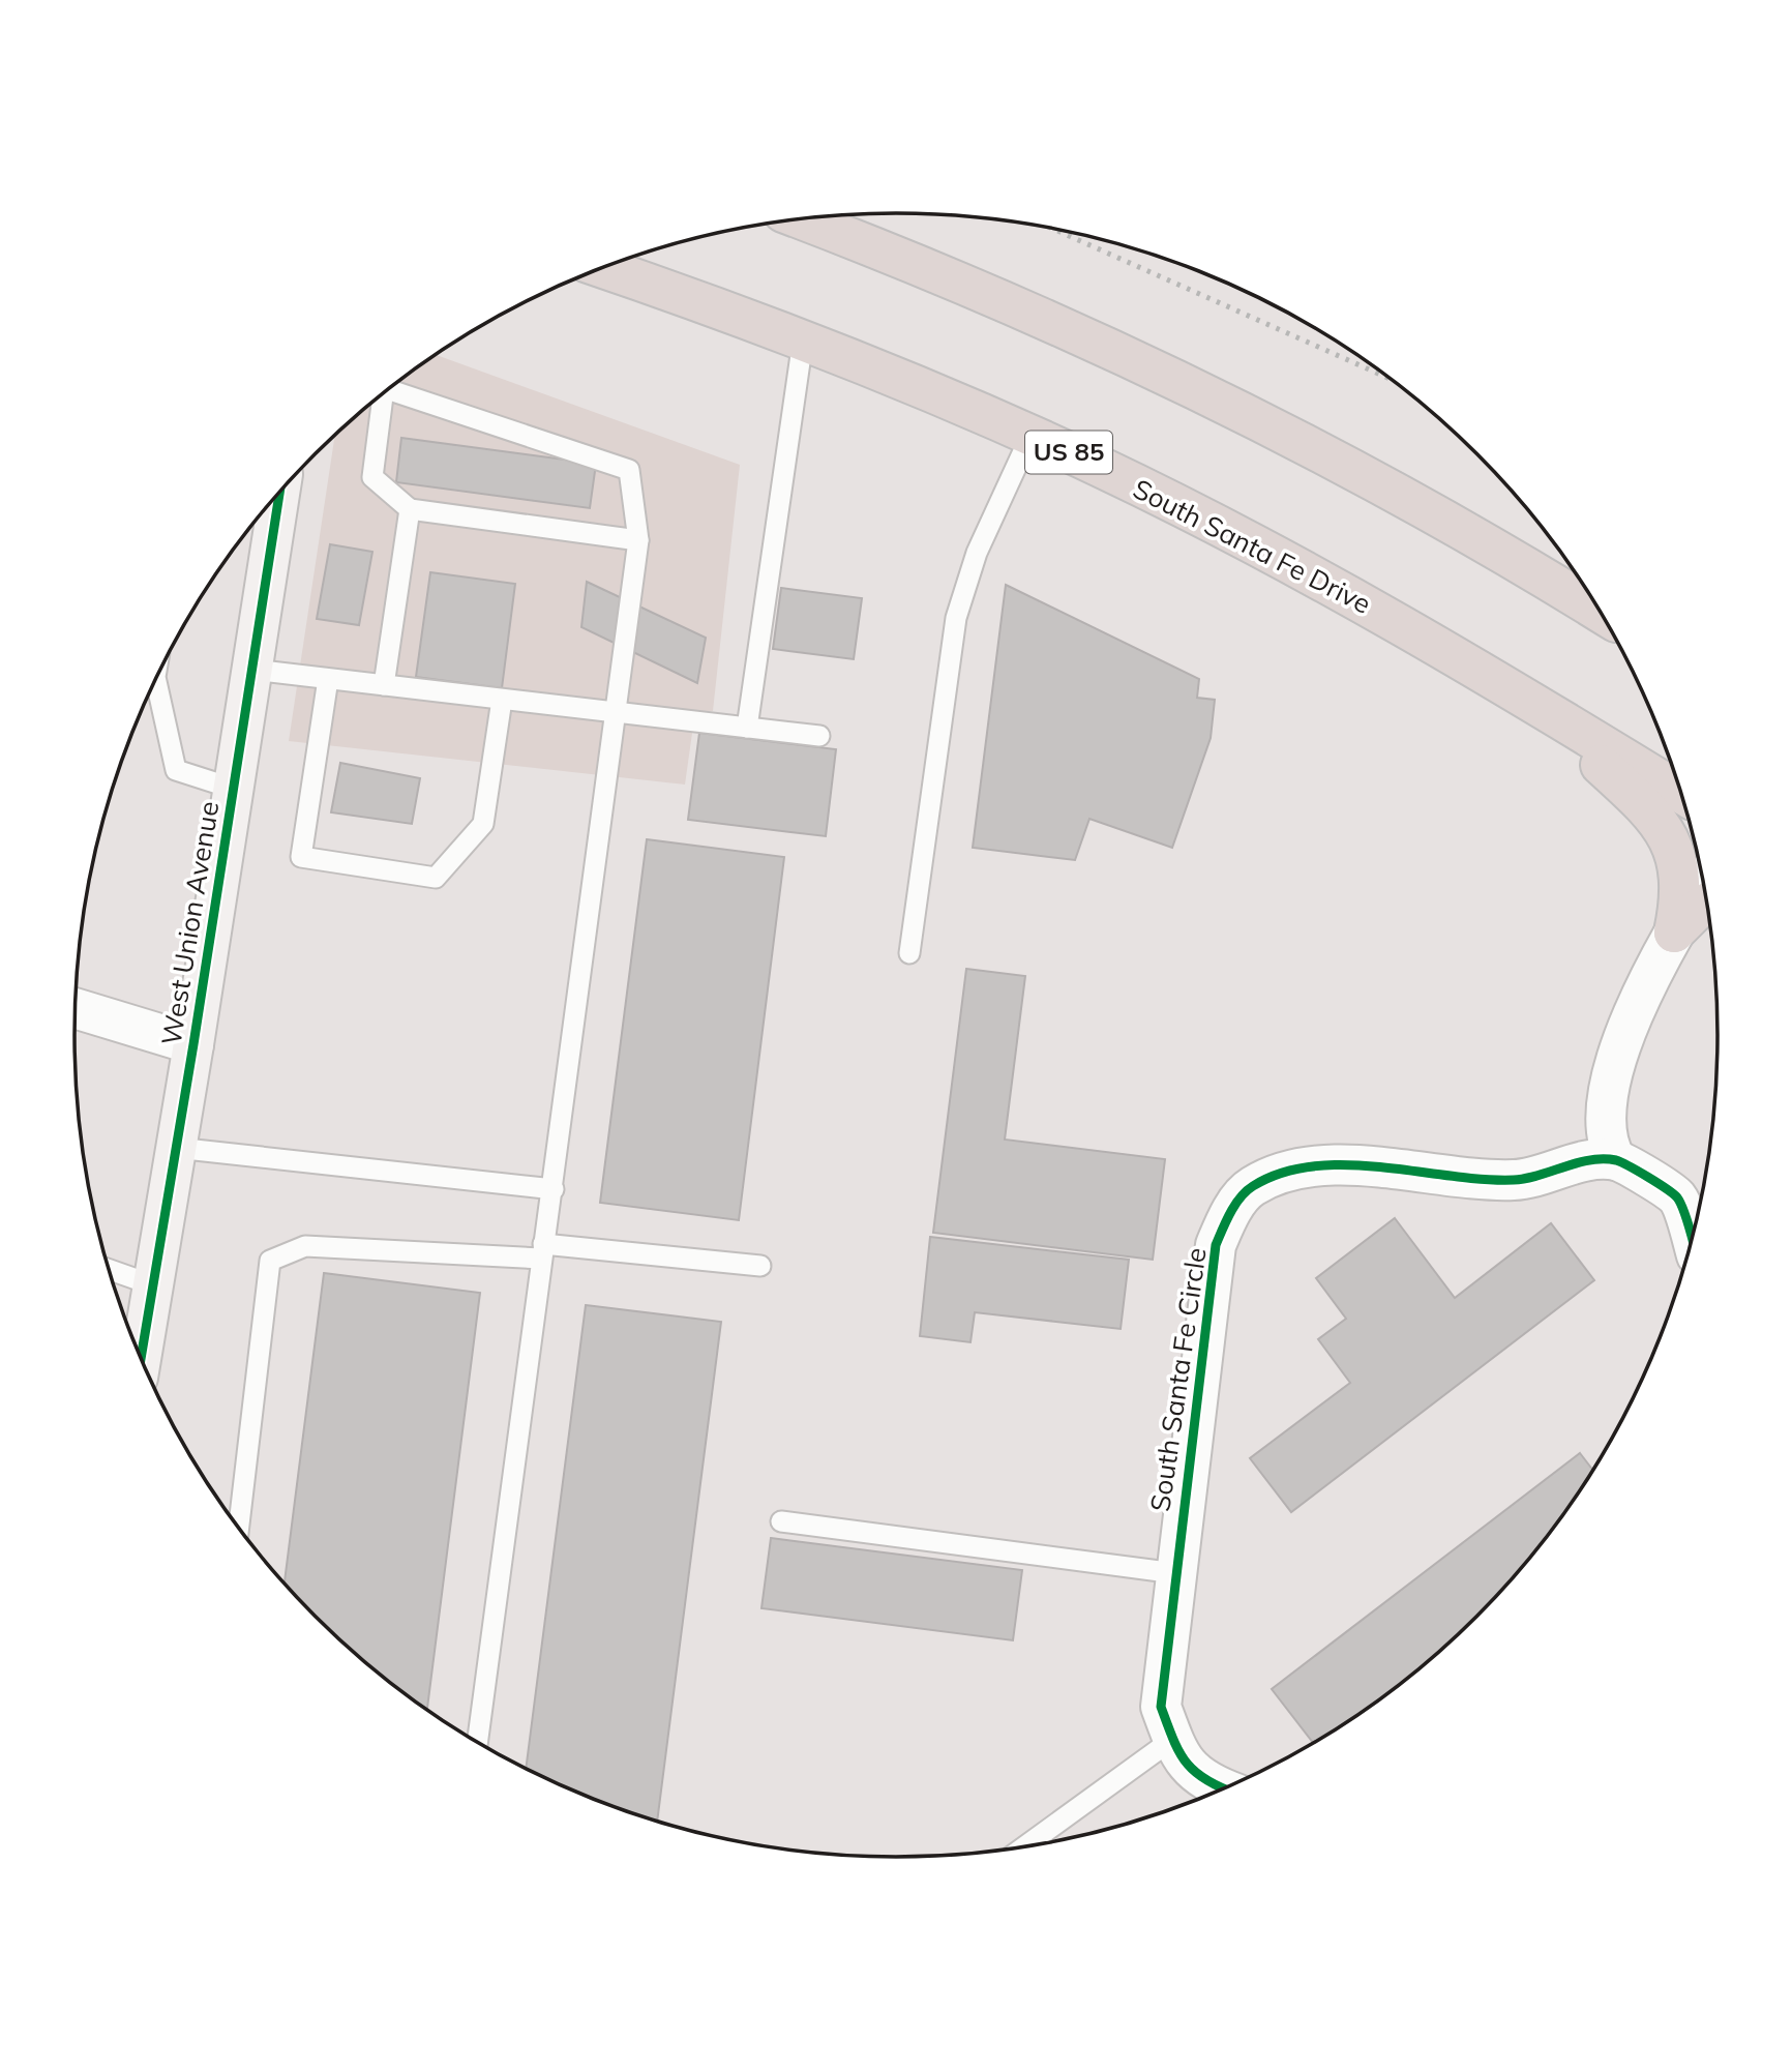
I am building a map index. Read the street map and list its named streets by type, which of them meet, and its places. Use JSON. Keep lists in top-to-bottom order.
{
  "streets": {
    "highway": ["US 85", "South Santa Fe Drive"],
    "street": ["West Union Avenue", "South Santa Fe Circle"]
  }
}
